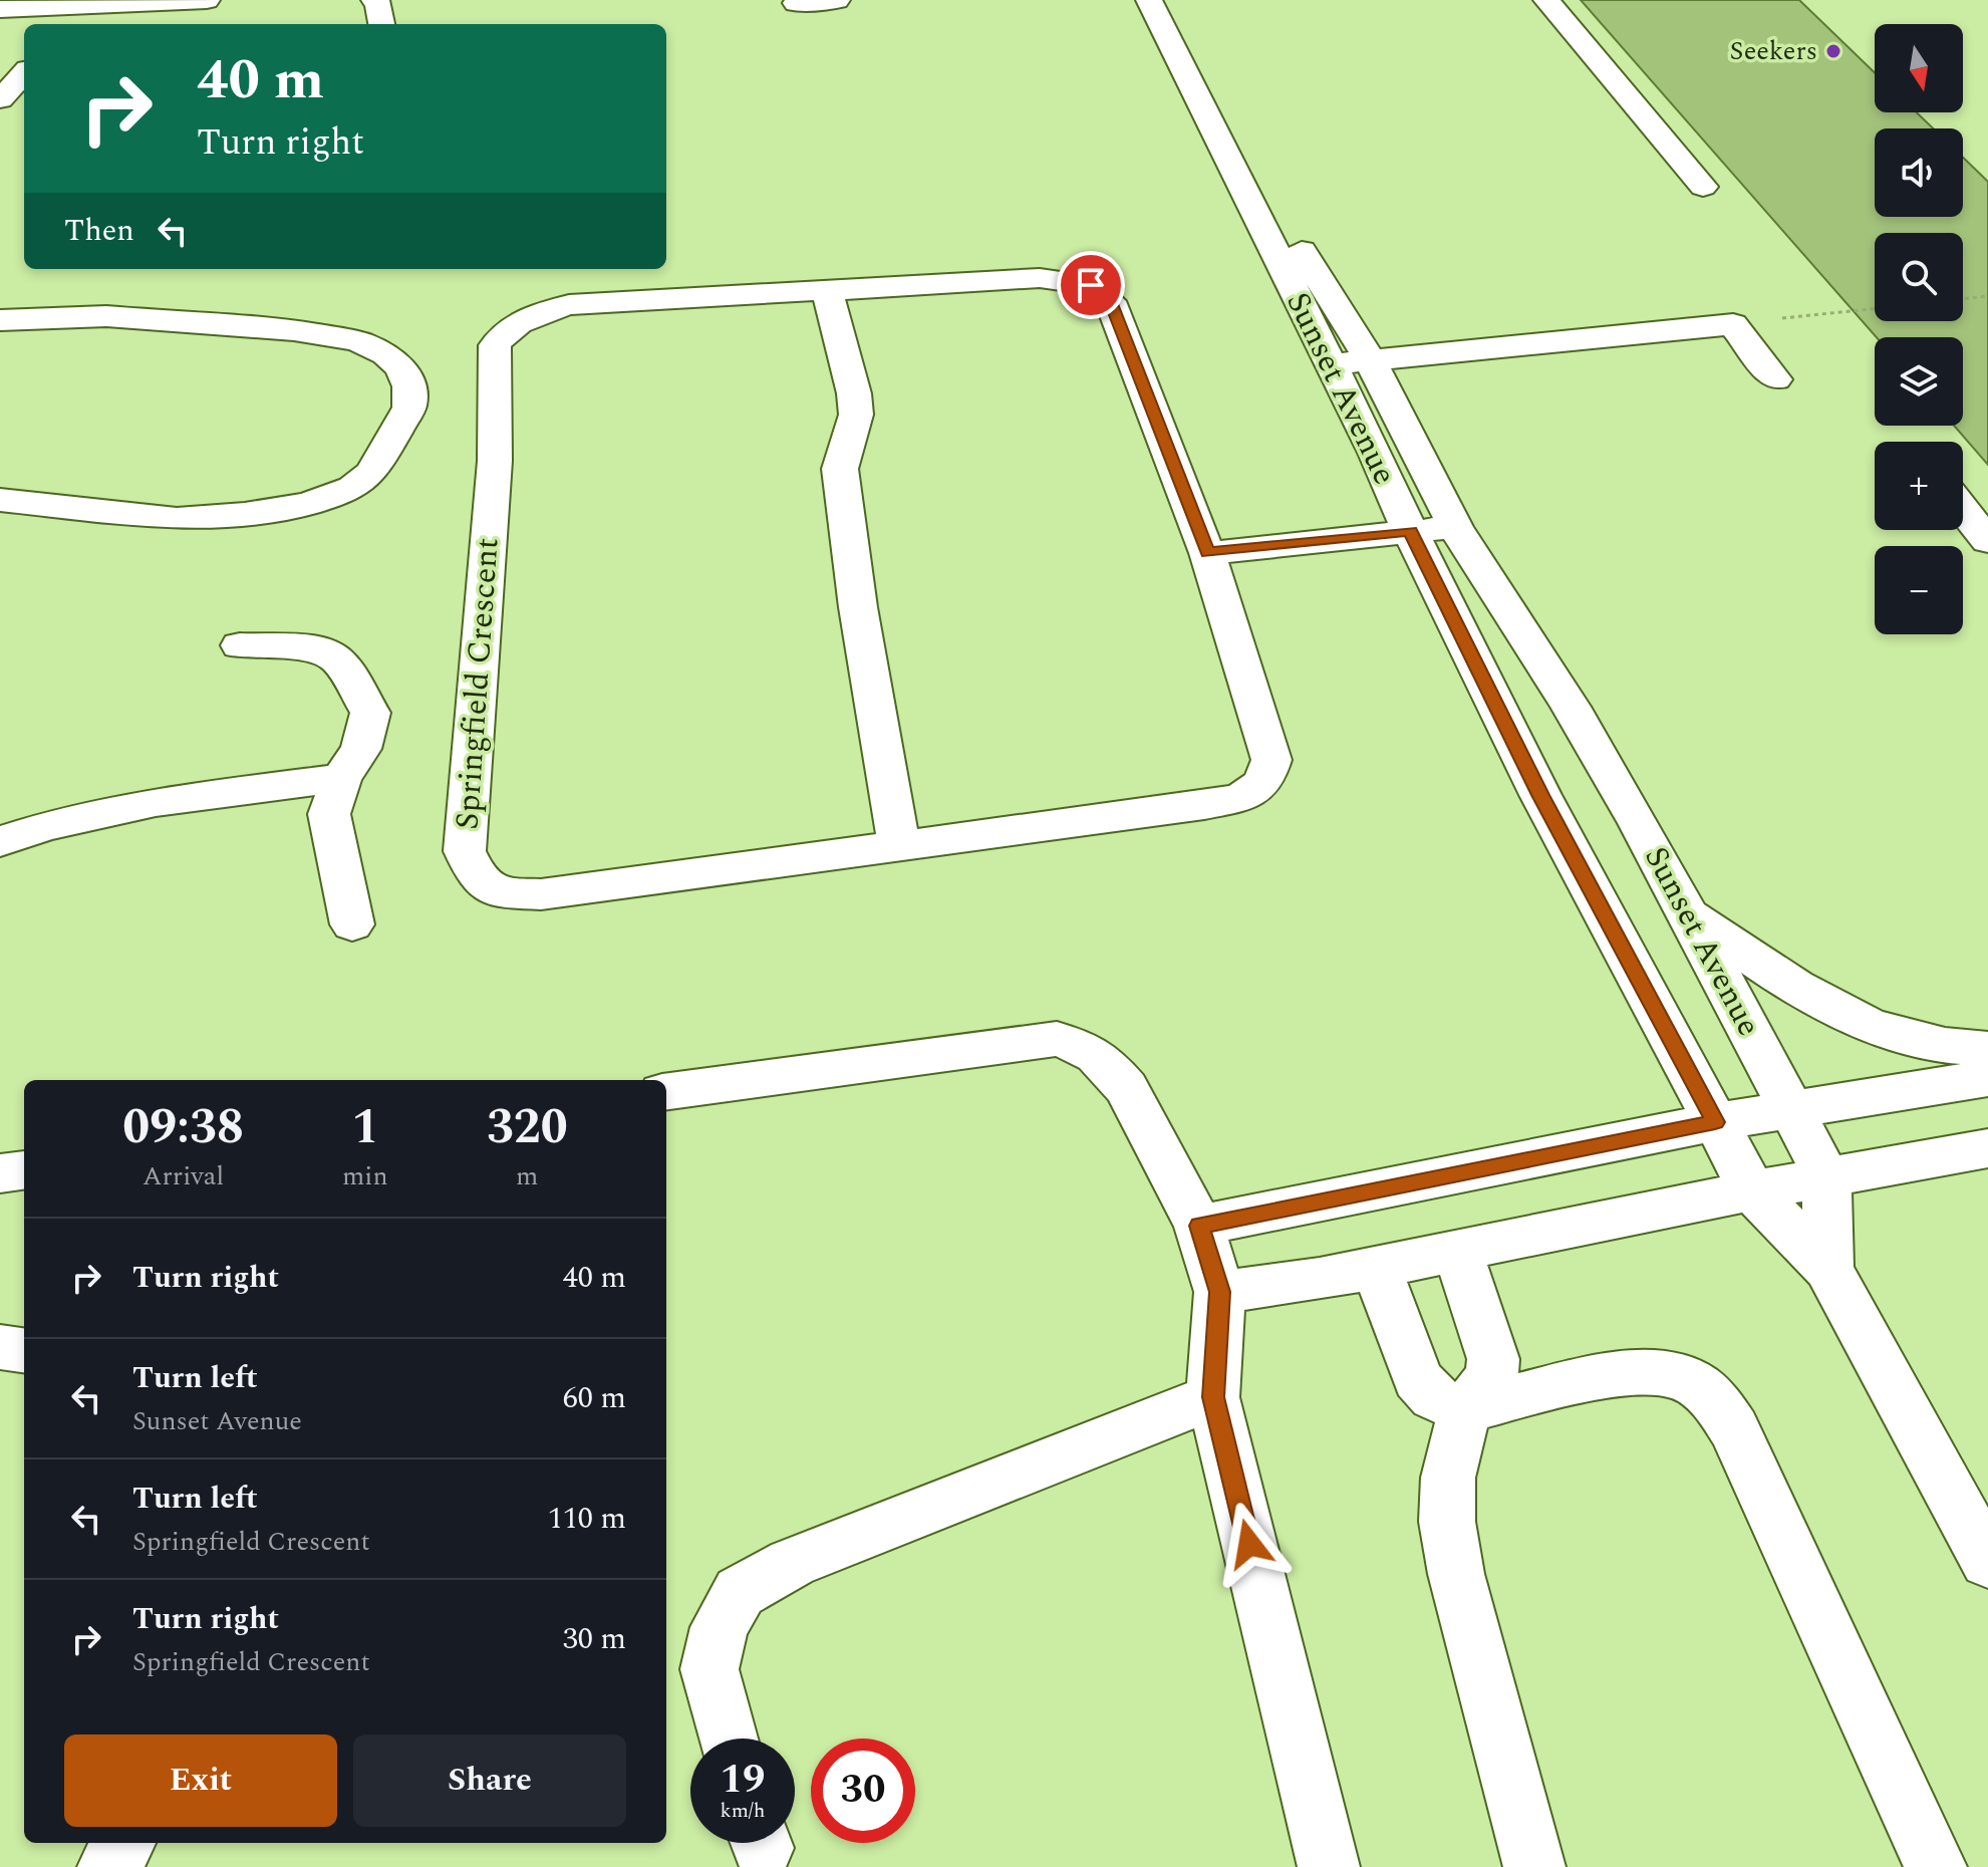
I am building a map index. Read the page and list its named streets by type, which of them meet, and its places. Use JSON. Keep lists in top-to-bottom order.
{
  "streets": {
    "street": ["Sunset Avenue", "Springfield Crescent"]
  },
  "places": ["Seekers"],
  "north": "bottom",
  "page": {
    "map_buttons": ["+", "−"],
    "turn": ["40 m", "Turn right"],
    "then": "Then",
    "eta": [
      "09:38",
      "Arrival",
      "1",
      "min",
      "320",
      "m"
    ],
    "list": [
      {
        "name": "Turn right",
        "value": "40 m"
      },
      {
        "name": "Turn left",
        "note": "Sunset Avenue",
        "value": "60 m"
      },
      {
        "name": "Turn left",
        "note": "Springfield Crescent",
        "value": "110 m"
      },
      {
        "name": "Turn right",
        "note": "Springfield Crescent",
        "value": "30 m"
      }
    ],
    "buttons": ["Exit", "Share"],
    "speed": "19 km/h",
    "limit": "30"
  }
}
